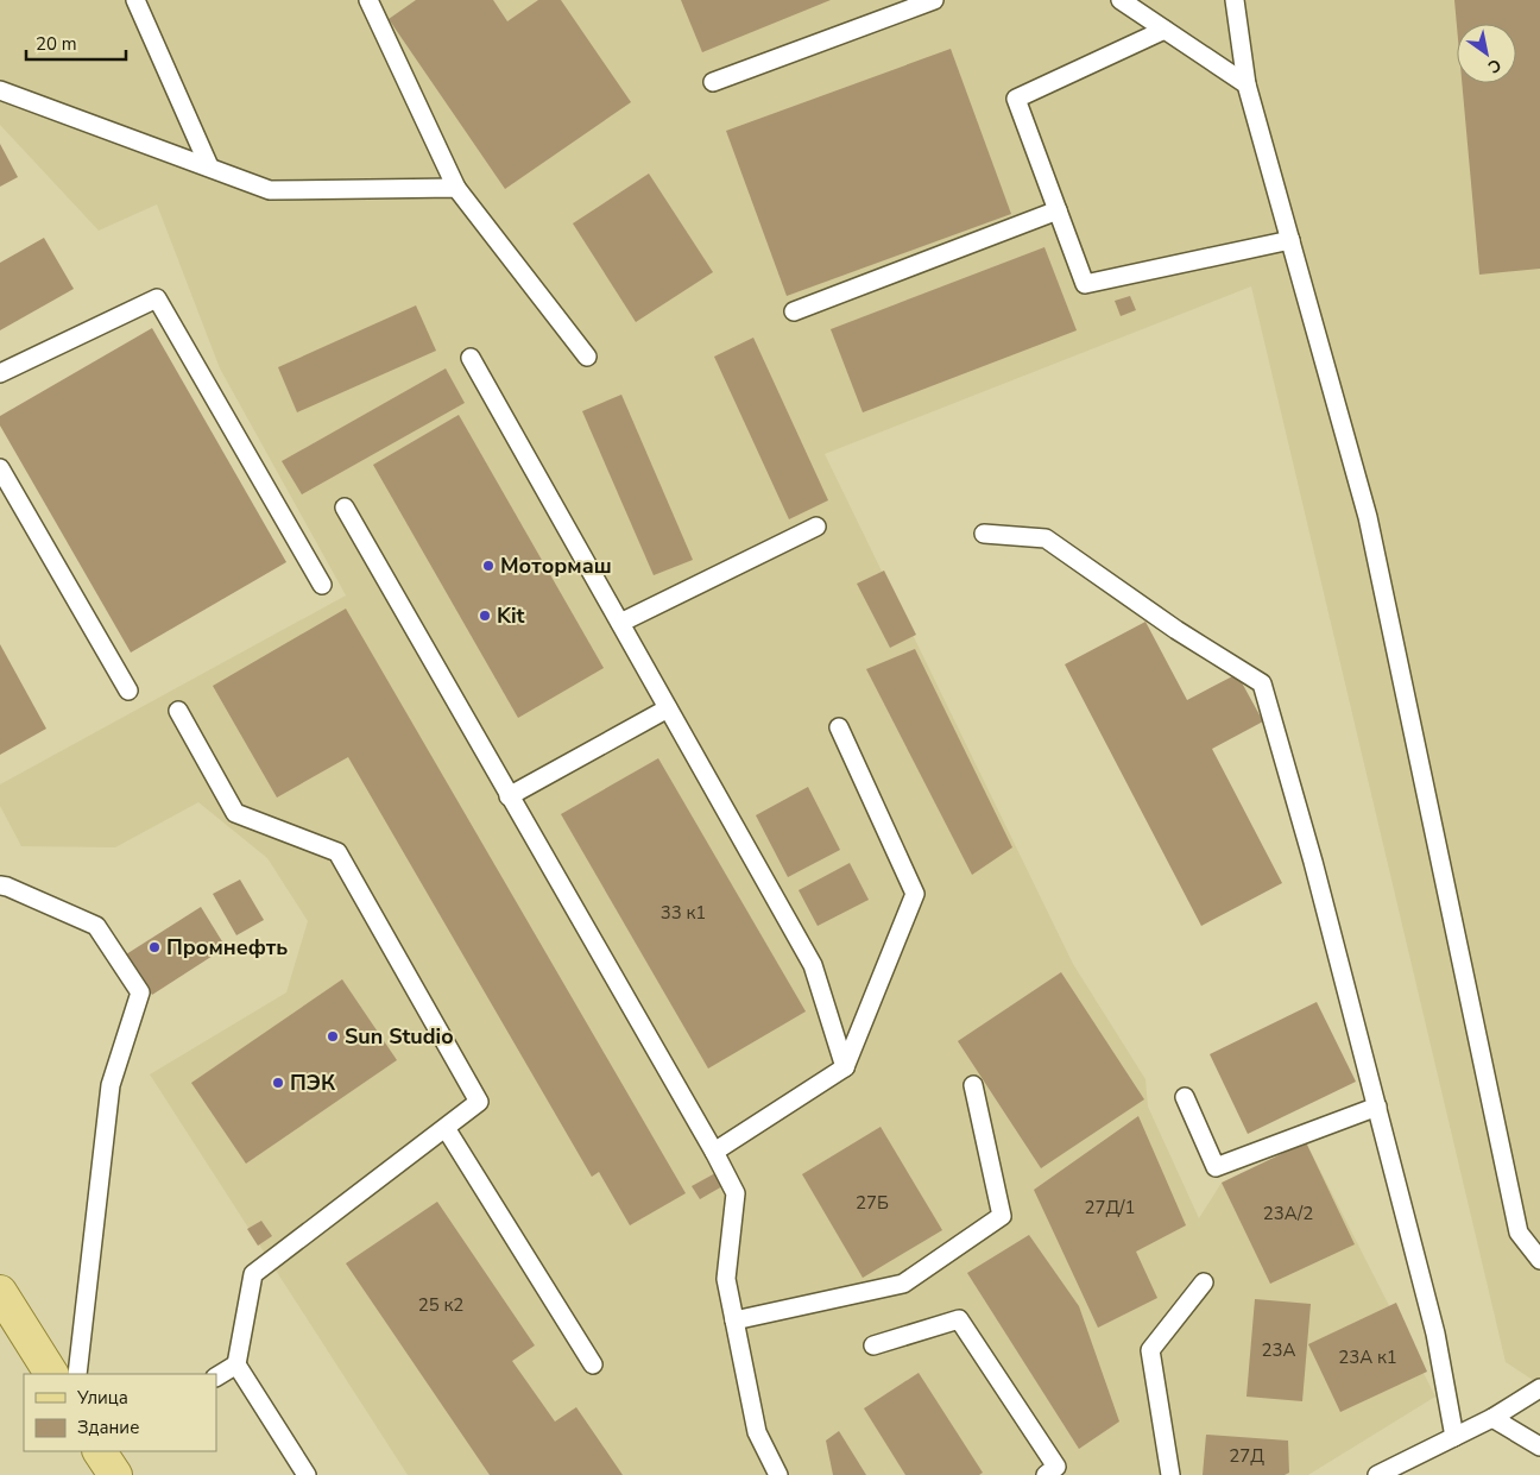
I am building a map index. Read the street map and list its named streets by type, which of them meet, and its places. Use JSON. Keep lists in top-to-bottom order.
{
  "places": [
    "Мотормаш",
    "Kit",
    "Промнефть",
    "Sun Studio",
    "ПЭК"
  ],
  "house_numbers": [
    "33 к1",
    "27Б",
    "27Д/1",
    "23А/2",
    "25 к2",
    "23А",
    "23А к1",
    "27Д"
  ],
  "legend": ["Улица", "Здание"],
  "scale_bar": "20 m",
  "north": "bottom right"
}
